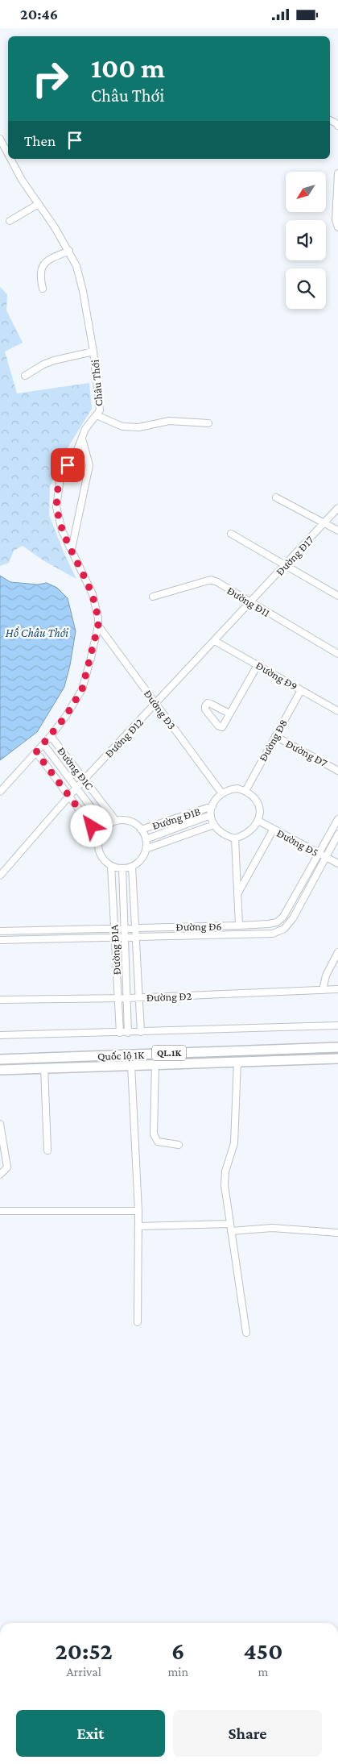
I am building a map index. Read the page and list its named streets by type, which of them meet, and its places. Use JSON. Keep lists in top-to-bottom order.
{
  "streets": {
    "main road": ["QL.1K", "Quốc lộ 1K"],
    "street": [
      "Châu Thới",
      "Đường Đ17",
      "Đường Đ11",
      "Đường Đ9",
      "Đường Đ3",
      "Đường Đ12",
      "Đường Đ8",
      "Đường Đ7",
      "Đường Đ1C",
      "Đường Đ1B",
      "Đường Đ5",
      "Đường Đ6",
      "Đường Đ1A",
      "Đường Đ2"
    ]
  },
  "crossings": [
    ["Châu Thới", "Đường Đ3"],
    ["Châu Thới", "Đường Đ1C"],
    ["Đường Đ17", "Đường Đ11"],
    ["Đường Đ17", "Đường Đ12"],
    ["Đường Đ11", "Đường Đ12"],
    ["Đường Đ9", "Đường Đ12"],
    ["Đường Đ9", "Đường Đ8"],
    ["Đường Đ3", "Đường Đ12"],
    ["Đường Đ3", "Đường Đ8"],
    ["Đường Đ3", "Đường Đ1B"],
    ["Đường Đ3", "Đường Đ5"],
    ["Đường Đ12", "Đường Đ1C"],
    ["Đường Đ8", "Đường Đ7"],
    ["Đường Đ8", "Đường Đ1B"],
    ["Đường Đ8", "Đường Đ5"],
    ["Đường Đ1C", "Đường Đ1B"],
    ["Đường Đ1C", "Đường Đ1A"],
    ["Đường Đ1B", "Đường Đ5"],
    ["Đường Đ1B", "Đường Đ1A"],
    ["Đường Đ5", "Đường Đ6"],
    ["Đường Đ6", "Đường Đ1A"],
    ["Đường Đ1A", "Đường Đ2"]
  ],
  "water": ["Hồ Châu Thới"],
  "north": "bottom left",
  "page": {
    "status": "20:46",
    "turn": ["100 m", "Châu Thới"],
    "then": "Then",
    "eta": [
      "20:52",
      "Arrival",
      "6",
      "min",
      "450",
      "m"
    ],
    "buttons": ["Exit", "Share"]
  }
}
